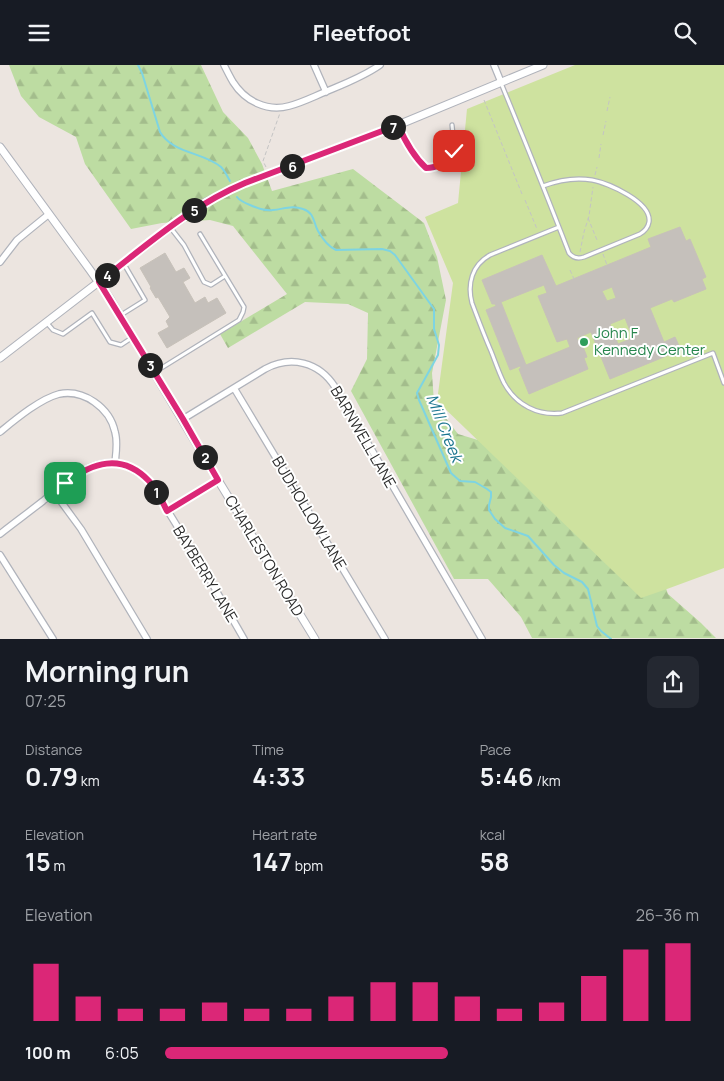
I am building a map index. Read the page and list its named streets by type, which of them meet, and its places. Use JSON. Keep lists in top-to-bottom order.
{
  "streets": {
    "street": [
      "BARNWELL LANE",
      "BUDHOLLOW LANE",
      "CHARLESTON ROAD",
      "BAYBERRY LANE"
    ]
  },
  "crossings": [
    ["BARNWELL LANE", "BUDHOLLOW LANE"],
    ["BARNWELL LANE", "CHARLESTON ROAD"]
  ],
  "water": ["Mill Creek"],
  "places": ["John F Kennedy Center"],
  "page": {
    "header": "Fleetfoot",
    "pins": [
      "7",
      "6",
      "5",
      "4",
      "3",
      "2",
      "1"
    ],
    "heading": ["Morning run", "07:25"],
    "stats": [
      ["Distance", "0.79 km"],
      ["Time", "4:33"],
      ["Pace", "5:46 /km"],
      ["Elevation", "15 m"],
      ["Heart rate", "147 bpm"],
      ["kcal", "58"]
    ],
    "chart": ["Elevation", "26–36 m"],
    "list": [
      {
        "name": "100 m",
        "note": "6:05"
      }
    ]
  }
}
